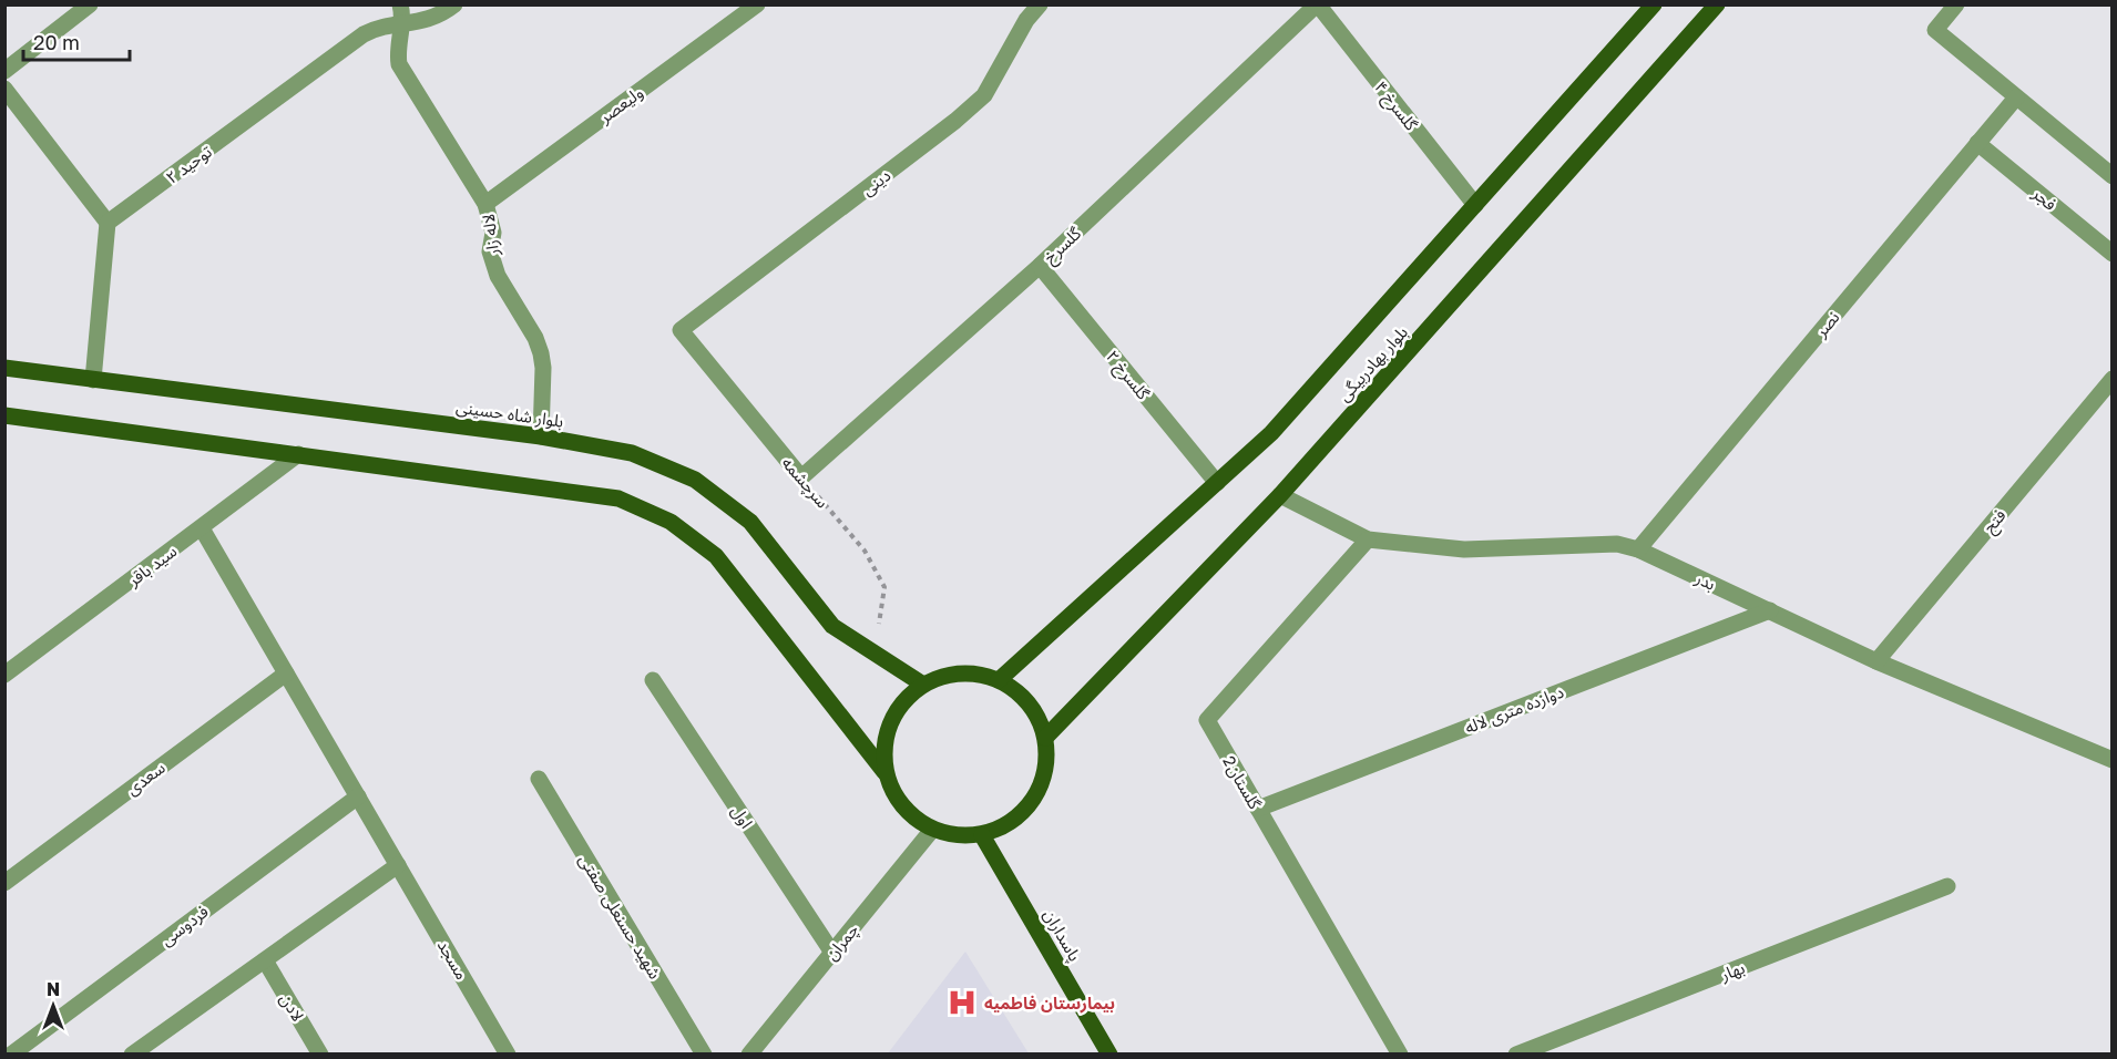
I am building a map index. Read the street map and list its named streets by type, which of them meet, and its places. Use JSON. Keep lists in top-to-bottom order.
{
  "streets": {
    "main road": ["بلوار بهادربیگی", "بلوار شاه حسینی", "پاسداران"],
    "street": [
      "ولیعصر",
      "گلسرخ ۴",
      "توحید ۲",
      "دینی",
      "فجر",
      "لاله زار",
      "گلسرخ",
      "نصر",
      "گلسرخ ۲",
      "سرچشمه",
      "فتح",
      "سید باقر",
      "بدر",
      "دوازده متری لاله",
      "سعدی",
      "گلستان2",
      "اول",
      "شهید حسنعلی صفتی",
      "فردوسی",
      "چمران",
      "مسجد",
      "بهار",
      "لادن"
    ]
  },
  "crossings": [
    ["ولیعصر", "لاله زار"],
    ["گلسرخ ۴", "گلسرخ"],
    ["گلسرخ ۴", "بلوار بهادربیگی"],
    ["توحید ۲", "لاله زار"],
    ["دینی", "سرچشمه"],
    ["فجر", "نصر"],
    ["لاله زار", "بلوار شاه حسینی"],
    ["گلسرخ", "گلسرخ ۲"],
    ["گلسرخ", "سرچشمه"],
    ["نصر", "بدر"],
    ["بلوار بهادربیگی", "گلسرخ ۲"],
    ["بلوار بهادربیگی", "بلوار شاه حسینی"],
    ["بلوار بهادربیگی", "بدر"],
    ["بلوار بهادربیگی", "پاسداران"],
    ["بلوار بهادربیگی", "چمران"],
    ["بلوار شاه حسینی", "سرچشمه"],
    ["بلوار شاه حسینی", "پاسداران"],
    ["بلوار شاه حسینی", "چمران"],
    ["فتح", "بدر"],
    ["سید باقر", "مسجد"],
    ["بدر", "دوازده متری لاله"],
    ["بدر", "گلستان2"],
    ["دوازده متری لاله", "گلستان2"],
    ["سعدی", "مسجد"],
    ["اول", "چمران"],
    ["فردوسی", "مسجد"],
    ["پاسداران", "چمران"]
  ],
  "places": {
    "hospital": ["بیمارستان فاطمیه"]
  },
  "scale_bar": "20 m",
  "north": "top"
}
